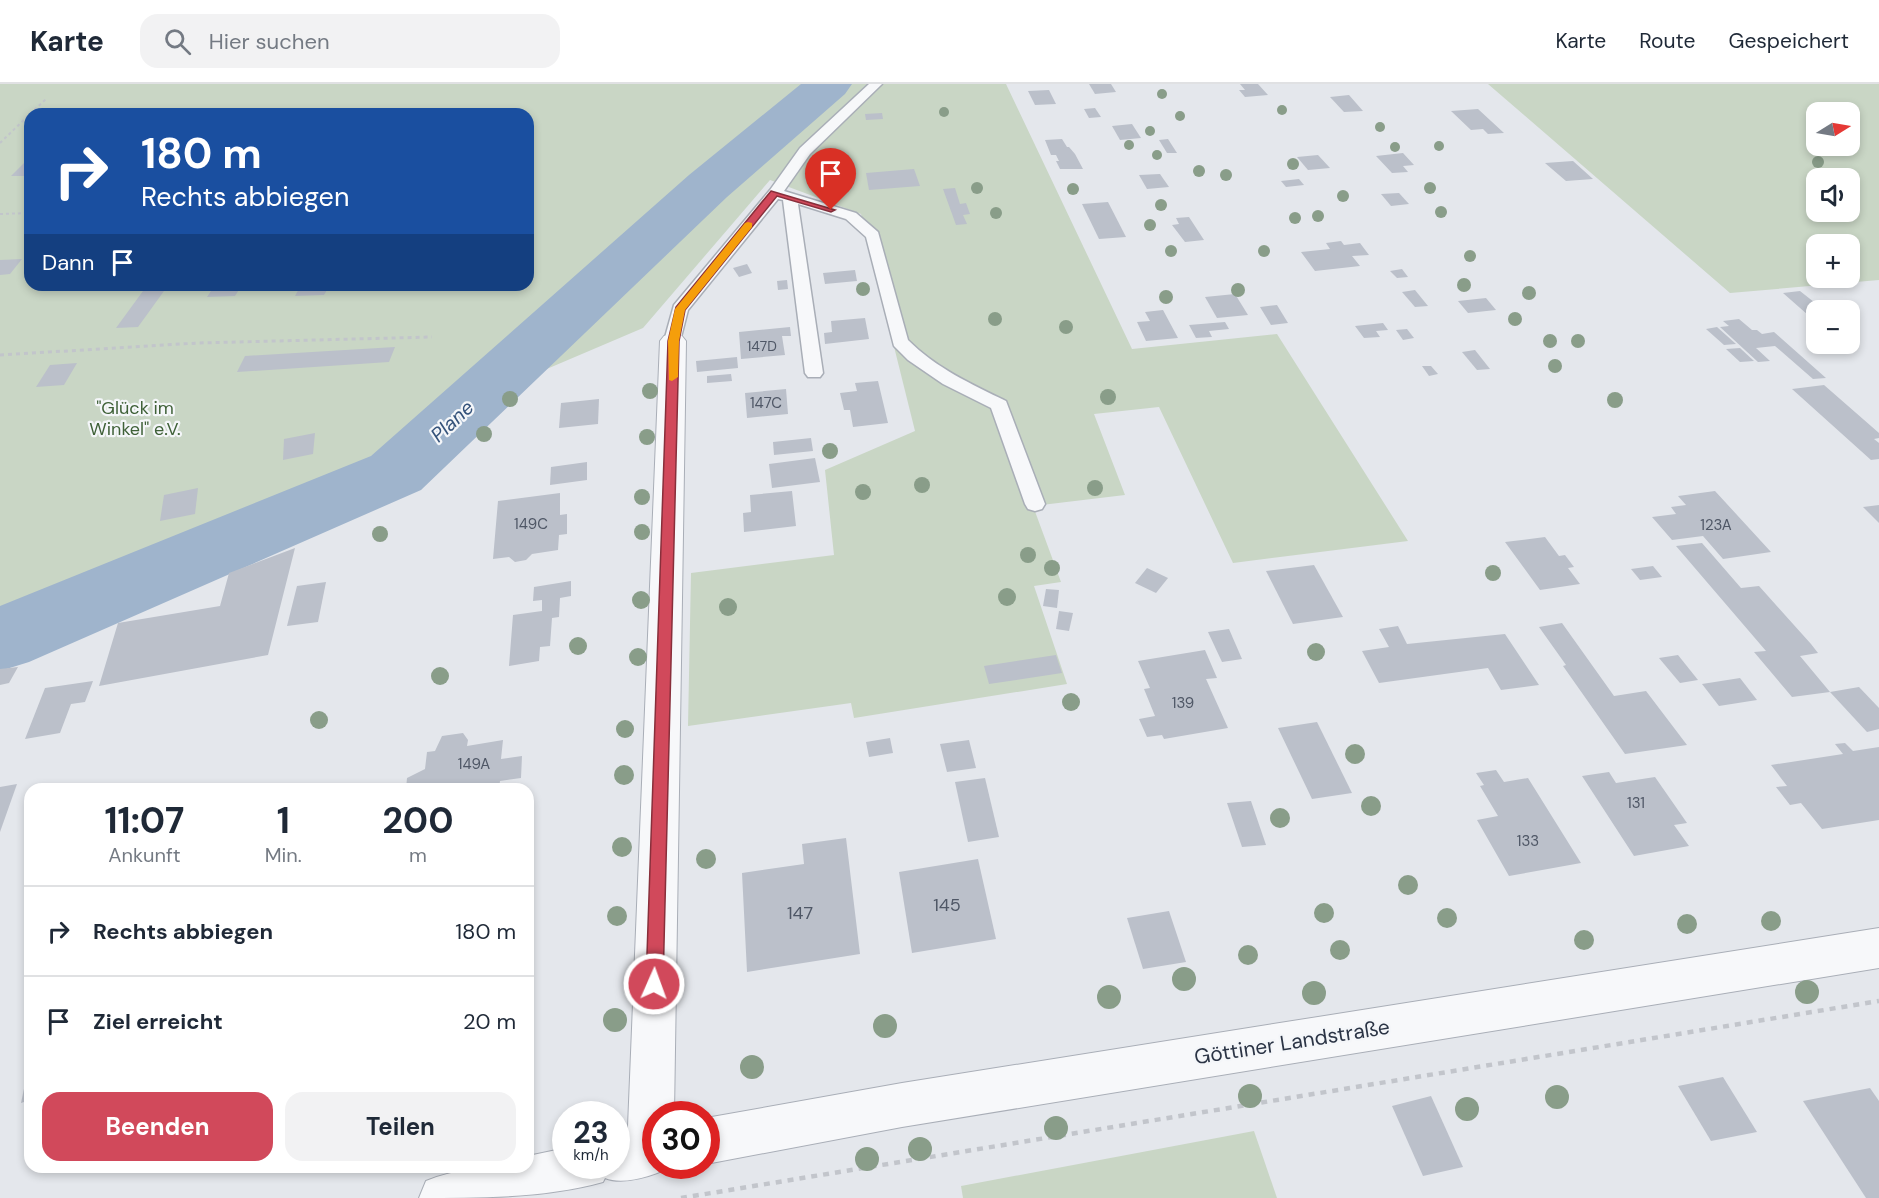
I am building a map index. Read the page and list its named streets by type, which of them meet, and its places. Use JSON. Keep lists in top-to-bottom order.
{
  "streets": {
    "street": ["Göttiner Landstraße"]
  },
  "water": ["Plane"],
  "parks": ["\"Glück im Winkel\" e.V."],
  "house_numbers": [
    "147D",
    "147C",
    "149C",
    "123A",
    "139",
    "149A",
    "131",
    "133",
    "145",
    "147"
  ],
  "north": "right",
  "page": {
    "header": "Karte",
    "search": "Hier suchen",
    "nav": ["Karte", "Route", "Gespeichert"],
    "map_buttons": ["+", "−"],
    "turn": ["180 m", "Rechts abbiegen"],
    "then": "Dann",
    "eta": [
      "11:07",
      "Ankunft",
      "1",
      "Min.",
      "200",
      "m"
    ],
    "list": [
      {
        "name": "Rechts abbiegen",
        "value": "180 m"
      },
      {
        "name": "Ziel erreicht",
        "value": "20 m"
      }
    ],
    "buttons": ["Beenden", "Teilen"],
    "speed": "23 km/h",
    "limit": "30"
  }
}
